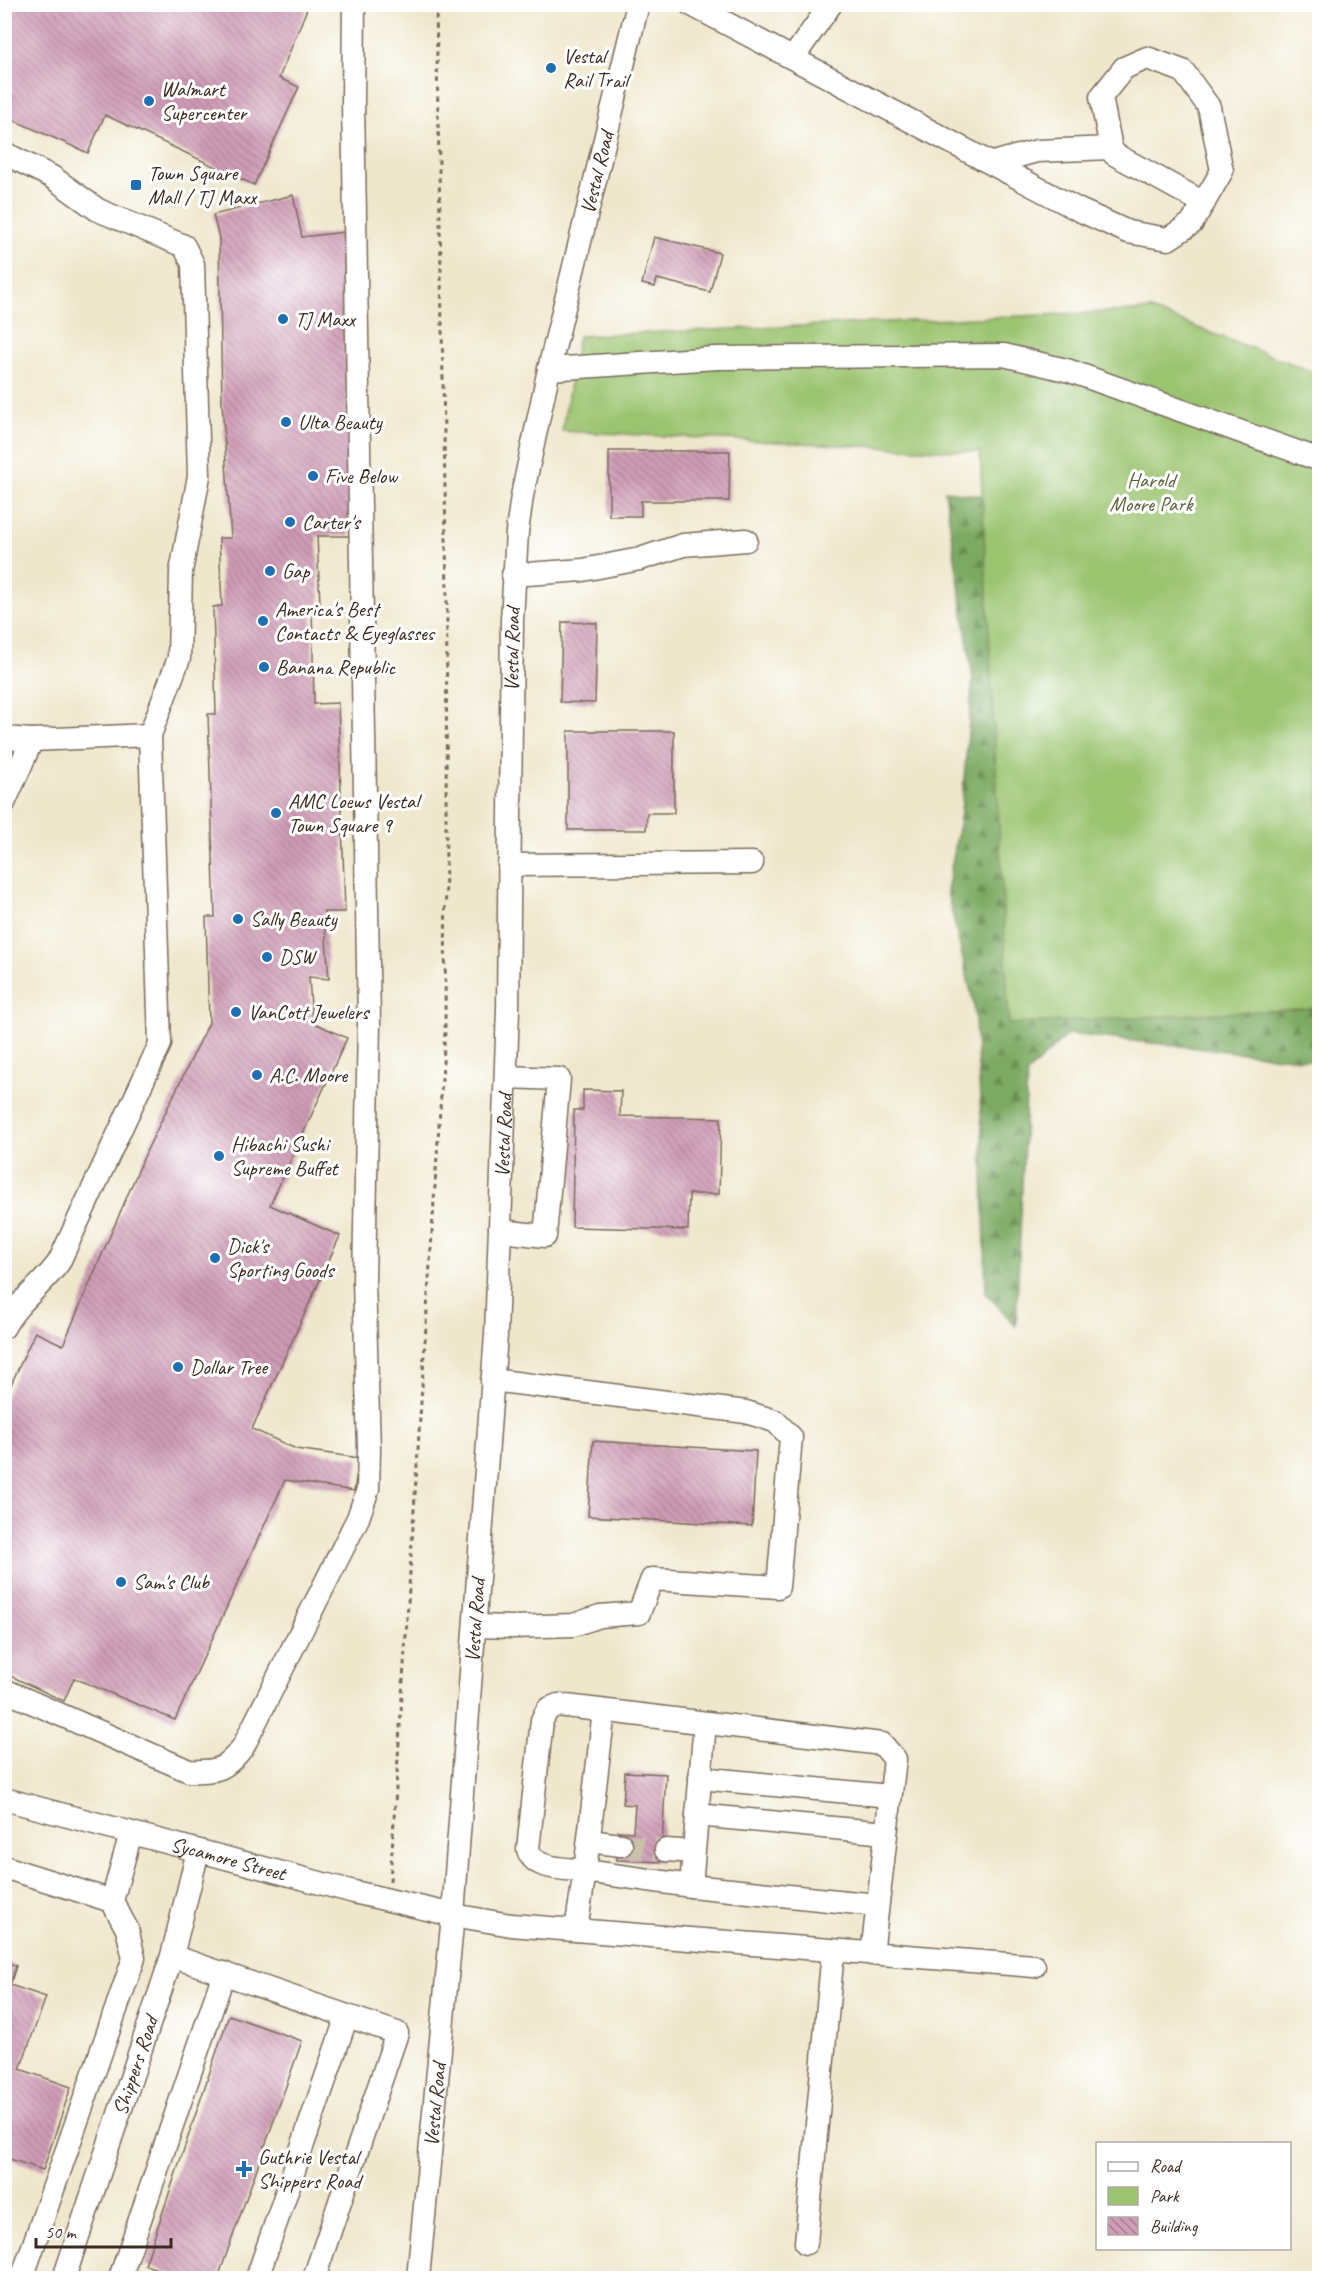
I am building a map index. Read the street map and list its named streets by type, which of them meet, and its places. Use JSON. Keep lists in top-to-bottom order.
{
  "streets": {
    "street": ["Vestal Road", "Sycamore Street", "Shippers Road"]
  },
  "crossings": [
    ["Vestal Road", "Sycamore Street"],
    ["Sycamore Street", "Shippers Road"]
  ],
  "parks": ["Harold Moore Park"],
  "places": {
    "other": [
      "Vestal Rail Trail",
      "Walmart Supercenter",
      "TJ Maxx",
      "Ulta Beauty",
      "Five Below",
      "Carter's",
      "Gap",
      "America's Best Contacts & Eyeglasses",
      "Banana Republic",
      "AMC Loews Vestal Town Square 9",
      "Sally Beauty",
      "DSW",
      "VanCott Jewelers",
      "A.C. Moore",
      "Hibachi Sushi Supreme Buffet",
      "Dick's Sporting Goods",
      "Dollar Tree",
      "Sam's Club"
    ],
    "transit": ["Town Square Mall / TJ Maxx"],
    "health": ["Guthrie Vestal Shippers Road"]
  },
  "legend": ["Road", "Park", "Building"],
  "scale_bar": "50 m"
}
